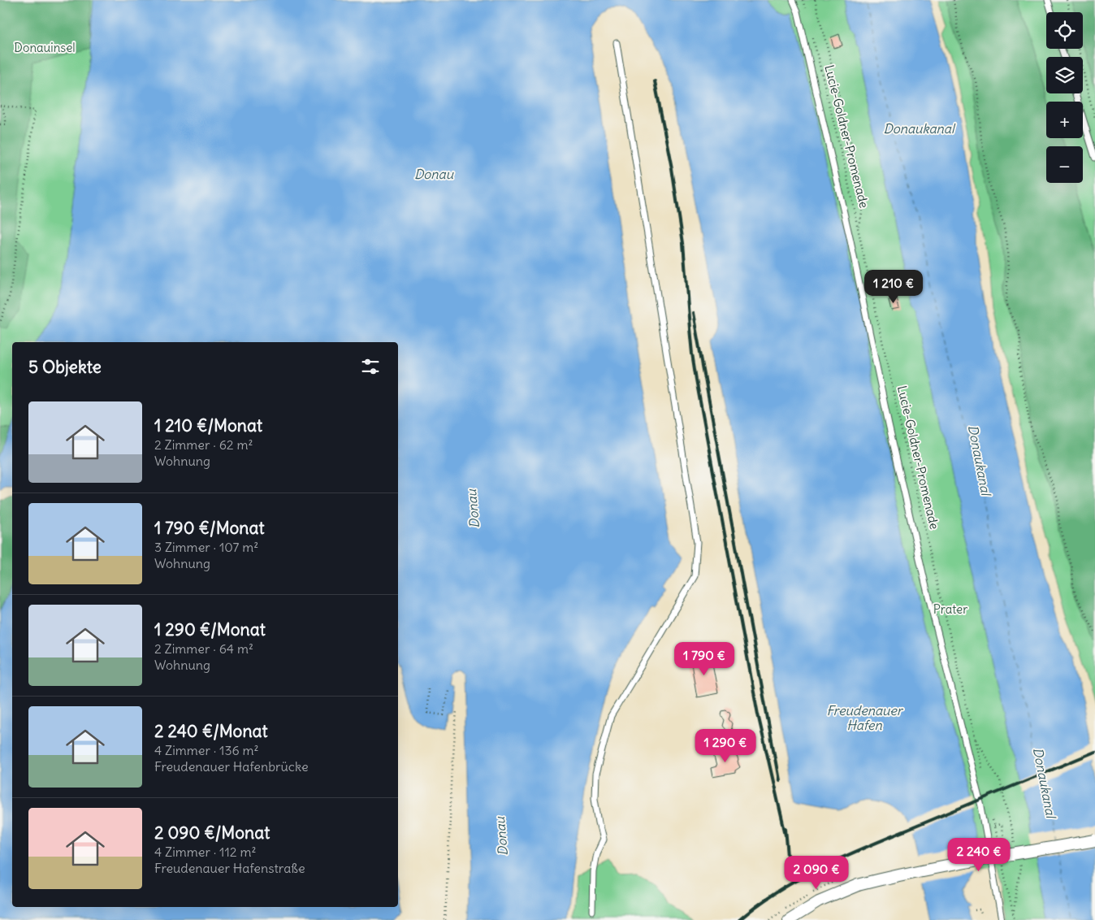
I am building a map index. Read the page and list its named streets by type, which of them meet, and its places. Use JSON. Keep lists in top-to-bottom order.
{
  "streets": {
    "path": ["Lucie-Goldner-Promenade"]
  },
  "water": ["Donaukanal", "Donau", "Freudenauer Hafen"],
  "parks": ["Donauinsel", "Prater"],
  "page": {
    "map_buttons": ["+", "−"],
    "price": [
      "1 210 €",
      "1 790 €",
      "1 290 €",
      "2 240 €",
      "2 090 €"
    ],
    "heading": "5 Objekte",
    "list": [
      {
        "name": "1 210 €/Monat",
        "note": "2 Zimmer · 62 m² · Wohnung"
      },
      {
        "name": "1 790 €/Monat",
        "note": "3 Zimmer · 107 m² · Wohnung"
      },
      {
        "name": "1 290 €/Monat",
        "note": "2 Zimmer · 64 m² · Wohnung"
      },
      {
        "name": "2 240 €/Monat",
        "note": "4 Zimmer · 136 m² · Freudenauer Hafenbrücke"
      },
      {
        "name": "2 090 €/Monat",
        "note": "4 Zimmer · 112 m² · Freudenauer Hafenstraße"
      }
    ]
  }
}
